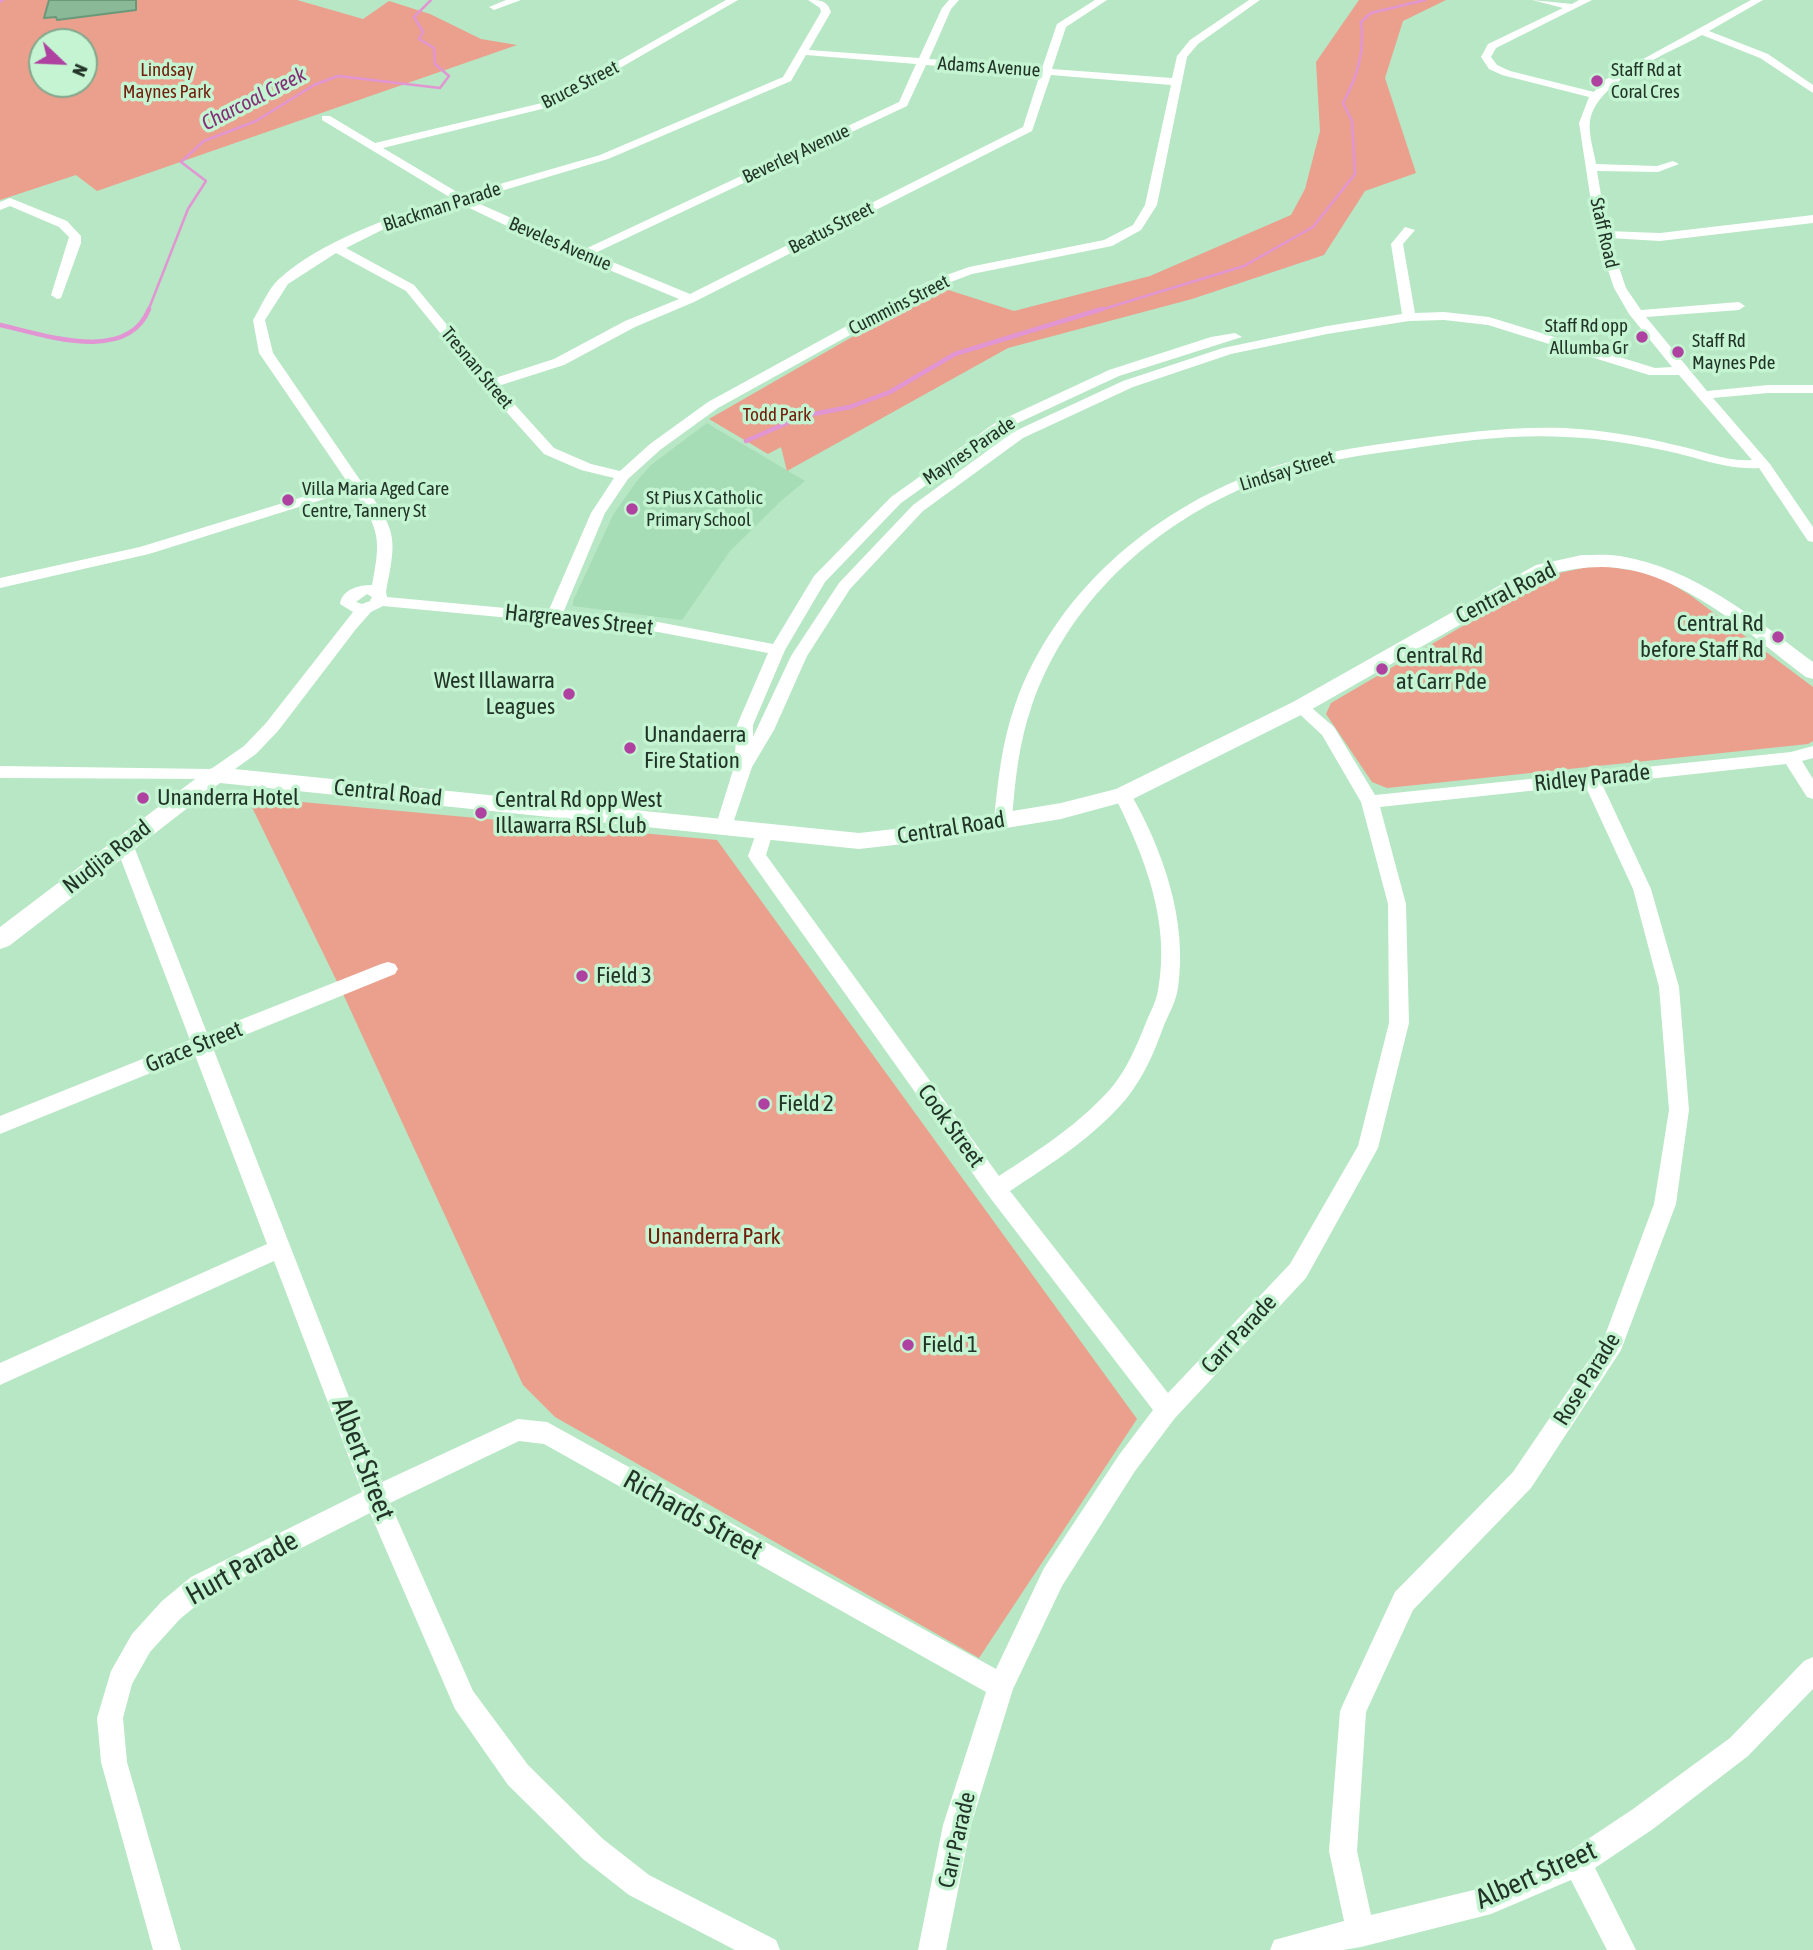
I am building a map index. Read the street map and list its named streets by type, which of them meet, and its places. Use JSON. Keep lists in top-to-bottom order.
{
  "streets": {
    "main road": ["Central Road", "Nudjia Road"],
    "street": [
      "Adams Avenue",
      "Bruce Street",
      "Beverley Avenue",
      "Blackman Parade",
      "Beatus Street",
      "Staff Road",
      "Beveles Avenue",
      "Cummins Street",
      "Tresnan Street",
      "Maynes Parade",
      "Lindsay Street",
      "Hargreaves Street",
      "Ridley Parade",
      "Grace Street",
      "Cook Street",
      "Carr Parade",
      "Rose Parade",
      "Albert Street",
      "Richards Street",
      "Hurt Parade"
    ]
  },
  "crossings": [
    ["Adams Avenue", "Beverley Avenue"],
    ["Adams Avenue", "Blackman Parade"],
    ["Adams Avenue", "Beatus Street"],
    ["Adams Avenue", "Cummins Street"],
    ["Bruce Street", "Beveles Avenue"],
    ["Beverley Avenue", "Beveles Avenue"],
    ["Blackman Parade", "Beveles Avenue"],
    ["Blackman Parade", "Tresnan Street"],
    ["Blackman Parade", "Hargreaves Street"],
    ["Beatus Street", "Beveles Avenue"],
    ["Beatus Street", "Tresnan Street"],
    ["Staff Road", "Maynes Parade"],
    ["Staff Road", "Lindsay Street"],
    ["Cummins Street", "Tresnan Street"],
    ["Cummins Street", "Hargreaves Street"],
    ["Maynes Parade", "Central Road"],
    ["Maynes Parade", "Hargreaves Street"],
    ["Lindsay Street", "Central Road"],
    ["Central Road", "Nudjia Road"],
    ["Central Road", "Cook Street"],
    ["Central Road", "Carr Parade"],
    ["Ridley Parade", "Carr Parade"],
    ["Ridley Parade", "Rose Parade"],
    ["Nudjia Road", "Albert Street"],
    ["Grace Street", "Albert Street"],
    ["Cook Street", "Carr Parade"],
    ["Carr Parade", "Richards Street"],
    ["Rose Parade", "Albert Street"],
    ["Albert Street", "Richards Street"],
    ["Albert Street", "Hurt Parade"],
    ["Richards Street", "Hurt Parade"]
  ],
  "water": ["Charcoal Creek"],
  "parks": ["Lindsay Maynes Park", "Todd Park", "Unanderra Park"],
  "places": [
    "Staff Rd at Coral Cres",
    "Staff Rd opp Allumba Gr",
    "Staff Rd Maynes Pde",
    "Villa Maria Aged Care Centre, Tannery St",
    "St Pius X Catholic Primary School",
    "Central Rd before Staff Rd",
    "Central Rd at Carr Pde",
    "West Illawarra Leagues",
    "Unandaerra Fire Station",
    "Unanderra Hotel",
    "Central Rd opp West Illawarra RSL Club",
    "Field 3",
    "Field 2",
    "Field 1"
  ],
  "north": "bottom right"
}
